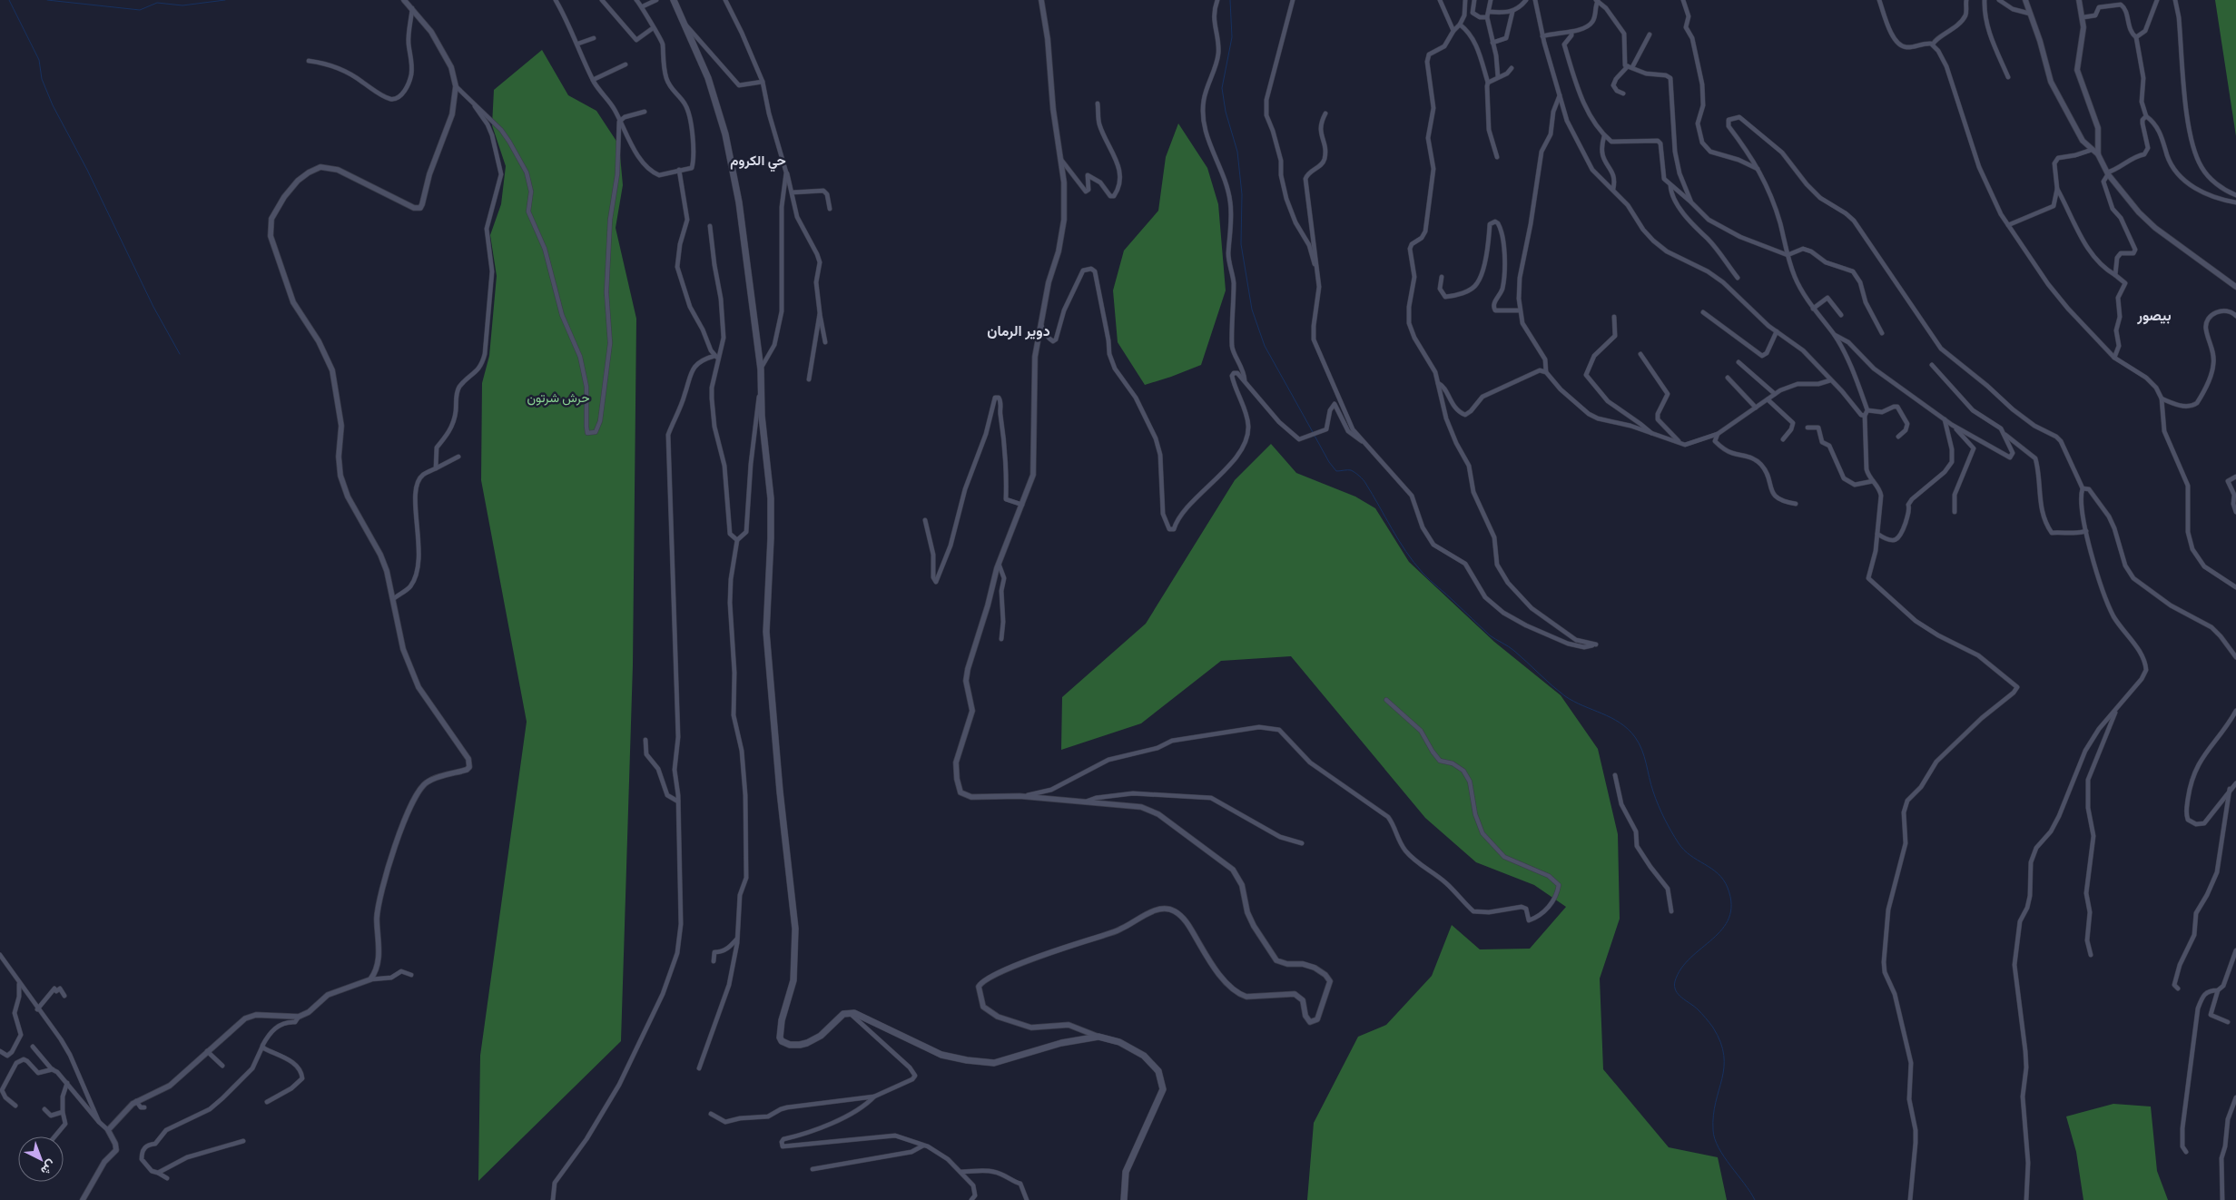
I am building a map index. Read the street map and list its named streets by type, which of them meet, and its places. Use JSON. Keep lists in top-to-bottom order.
{
  "districts": ["حي الكروم", "بيصور", "دوير الرمان"],
  "parks": ["حرش شرتون"],
  "north": "bottom right"
}
